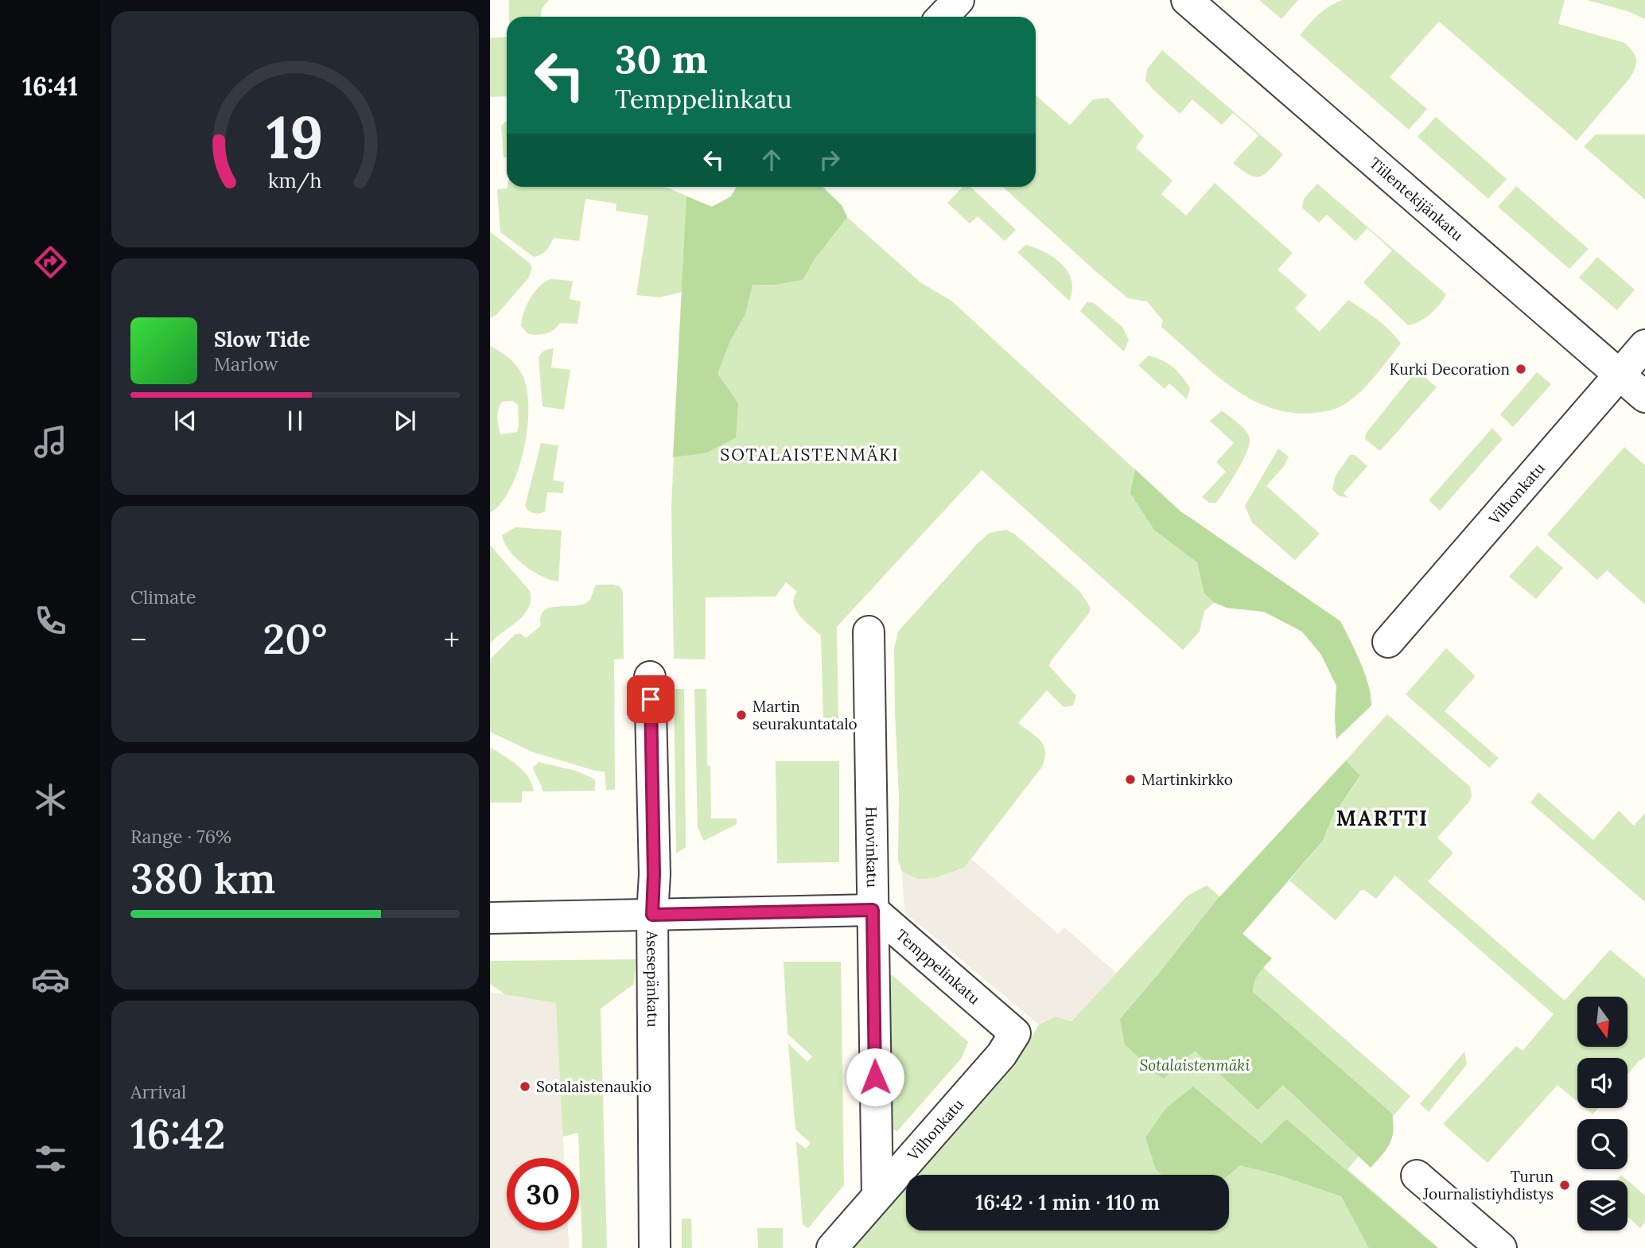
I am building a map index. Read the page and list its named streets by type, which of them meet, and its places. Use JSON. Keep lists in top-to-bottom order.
{
  "streets": {
    "street": [
      "Tiilentekijänkatu",
      "Vilhonkatu",
      "Huovinkatu",
      "Temppelinkatu",
      "Asesepänkatu"
    ]
  },
  "crossings": [
    ["Tiilentekijänkatu", "Vilhonkatu"],
    ["Vilhonkatu", "Huovinkatu"],
    ["Vilhonkatu", "Temppelinkatu"],
    ["Huovinkatu", "Temppelinkatu"]
  ],
  "districts": ["SOTALAISTENMÄKI", "MARTTI"],
  "parks": ["Sotalaistenmäki"],
  "places": [
    "Kurki Decoration",
    "Martin seurakuntatalo",
    "Martinkirkko",
    "Sotalaistenaukio",
    "Turun Journalistiyhdistys"
  ],
  "north": "bottom",
  "page": {
    "tabs": "16:41",
    "turn": ["30 m", "Temppelinkatu"],
    "song": ["Slow Tide", "Marlow"],
    "tile": [
      "Climate",
      ["Range · 76%", "380 km"],
      ["Arrival", "16:42"]
    ],
    "heat": ["−", "20°", "+"],
    "limit": "30",
    "trip": "16:42 · 1 min · 110 m",
    "gauge": ["19", "km/h"]
  }
}
